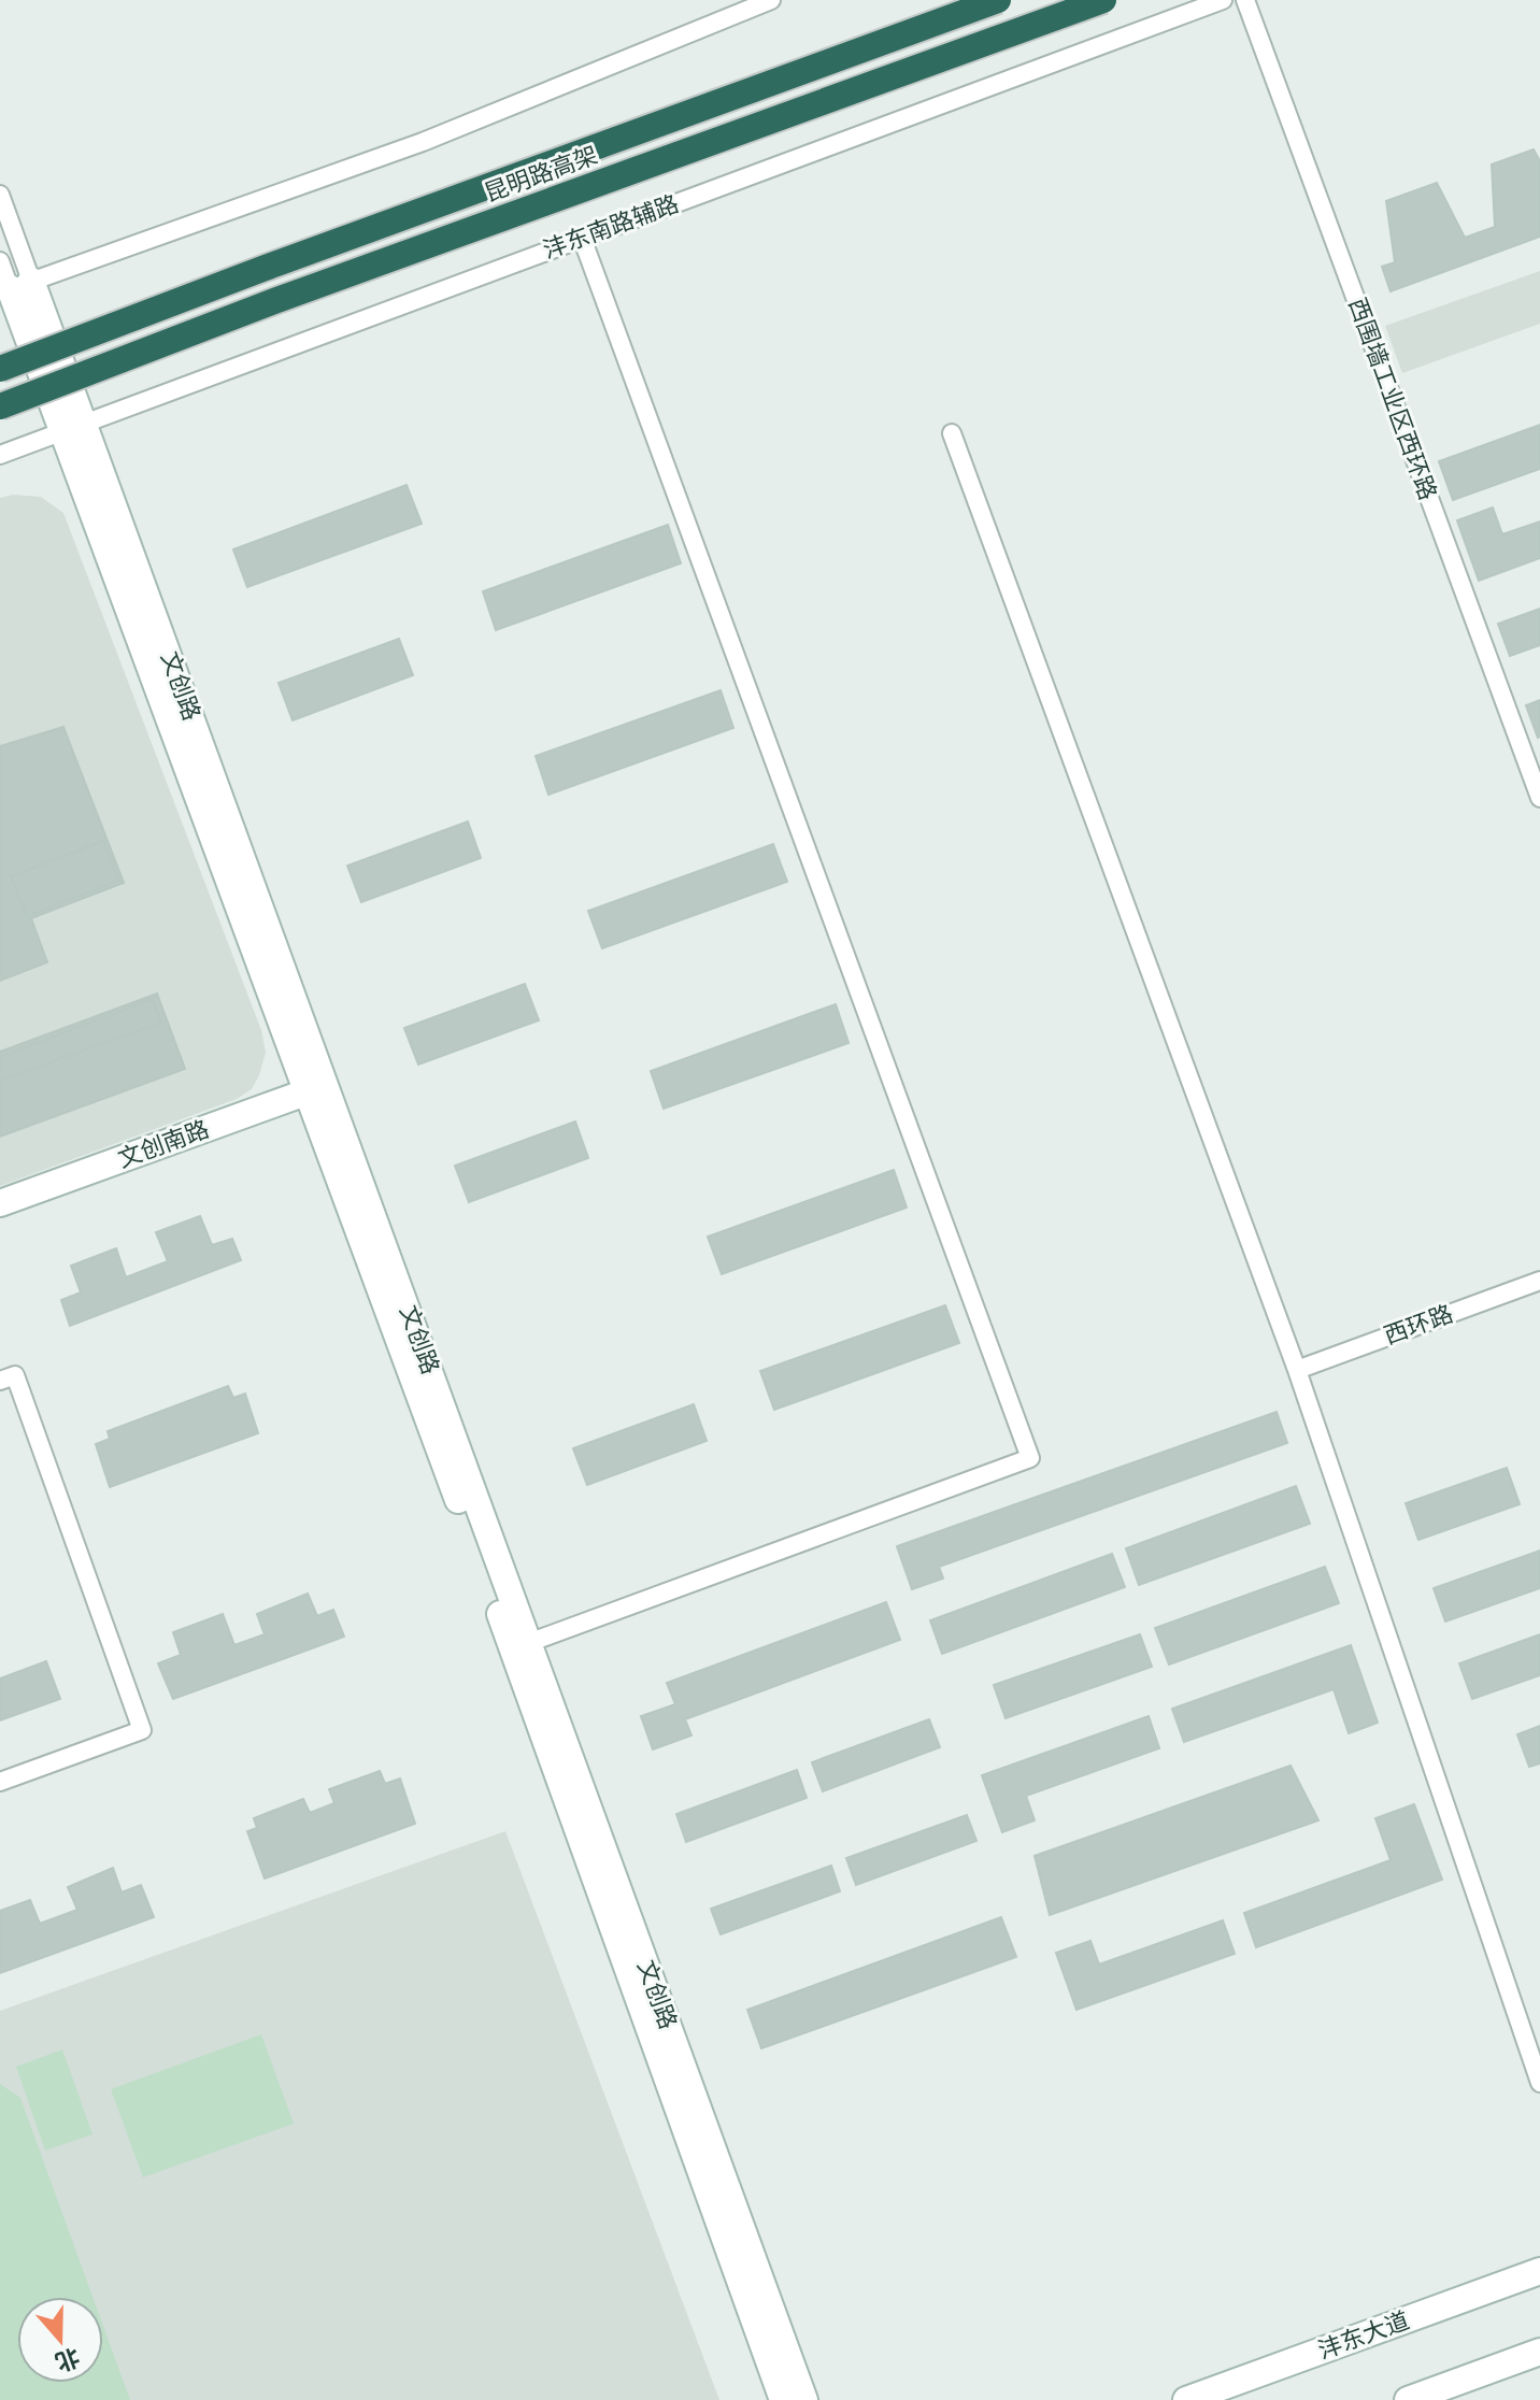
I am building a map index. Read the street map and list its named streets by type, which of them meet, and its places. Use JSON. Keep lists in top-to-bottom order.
{
  "streets": {
    "highway": ["昆明路高架"],
    "street": [
      "沣东南路辅路",
      "西围墙工业区西环路",
      "文创路",
      "文创南路",
      "西环路",
      "沣东大道"
    ]
  },
  "crossings": [
    ["沣东南路辅路", "文创路"],
    ["文创路", "文创南路"]
  ],
  "north": "bottom"
}
